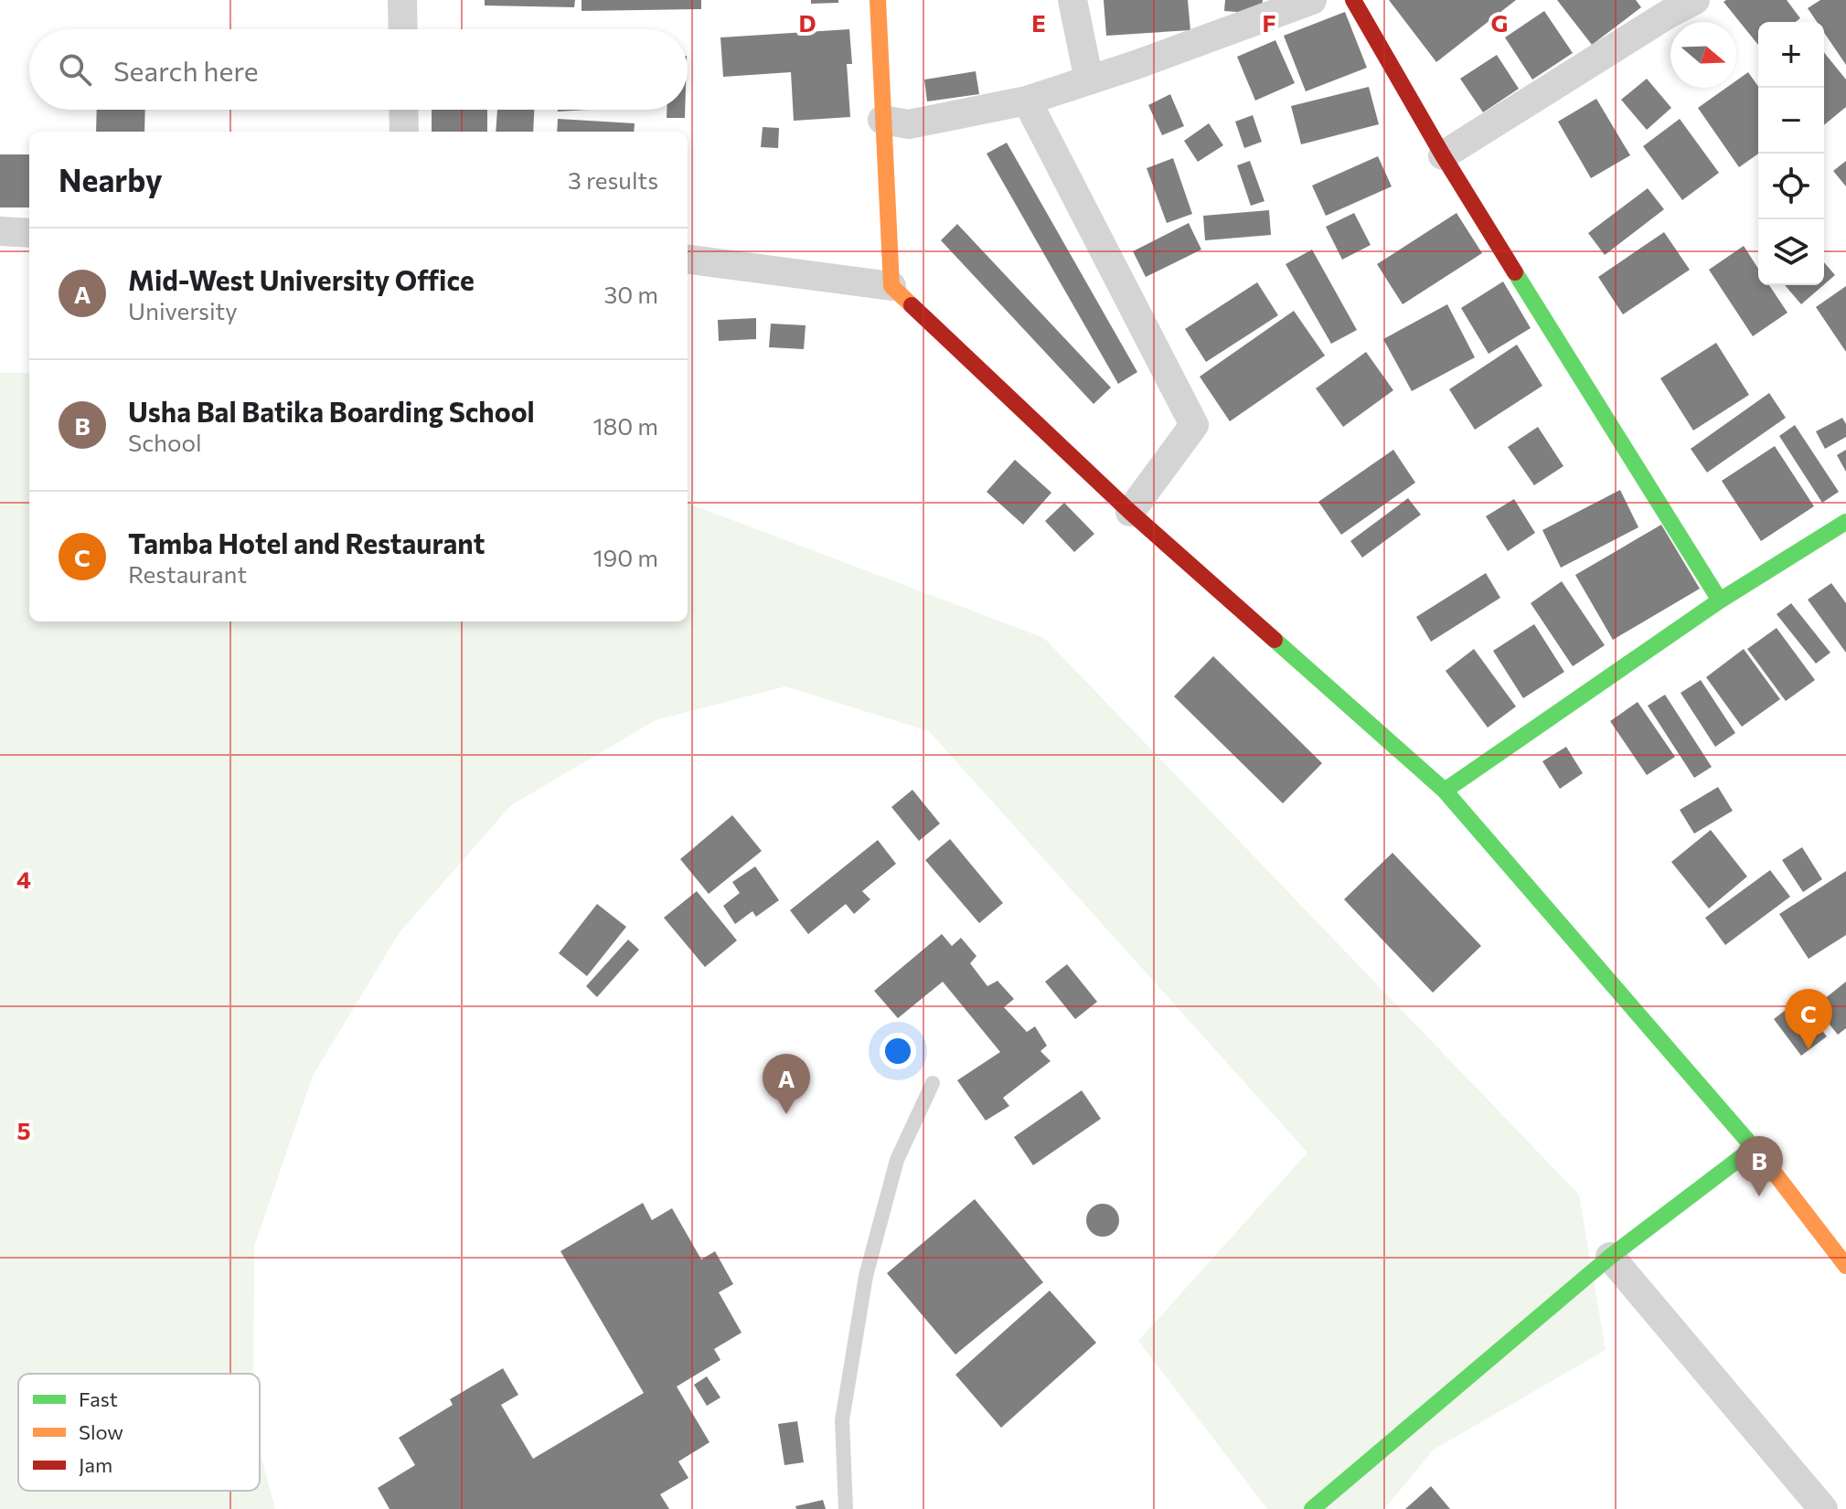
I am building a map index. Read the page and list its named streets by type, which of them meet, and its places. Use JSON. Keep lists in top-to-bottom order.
{
  "legend": ["Fast", "Slow", "Jam"],
  "north": "right",
  "page": {
    "map_buttons": ["+", "−"],
    "search": "Search here",
    "heading": ["Nearby", "3 results"],
    "list": [
      {
        "mark": "A",
        "name": "Mid-West University Office",
        "note": "University",
        "value": "30 m"
      },
      {
        "mark": "B",
        "name": "Usha Bal Batika Boarding School",
        "note": "School",
        "value": "180 m"
      },
      {
        "mark": "C",
        "name": "Tamba Hotel and Restaurant",
        "note": "Restaurant",
        "value": "190 m"
      }
    ],
    "pins": ["C", "A", "B"]
  },
  "grid": {
    "columns": [
      "D",
      "E",
      "F",
      "G"
    ],
    "rows": ["4", "5"]
  }
}
